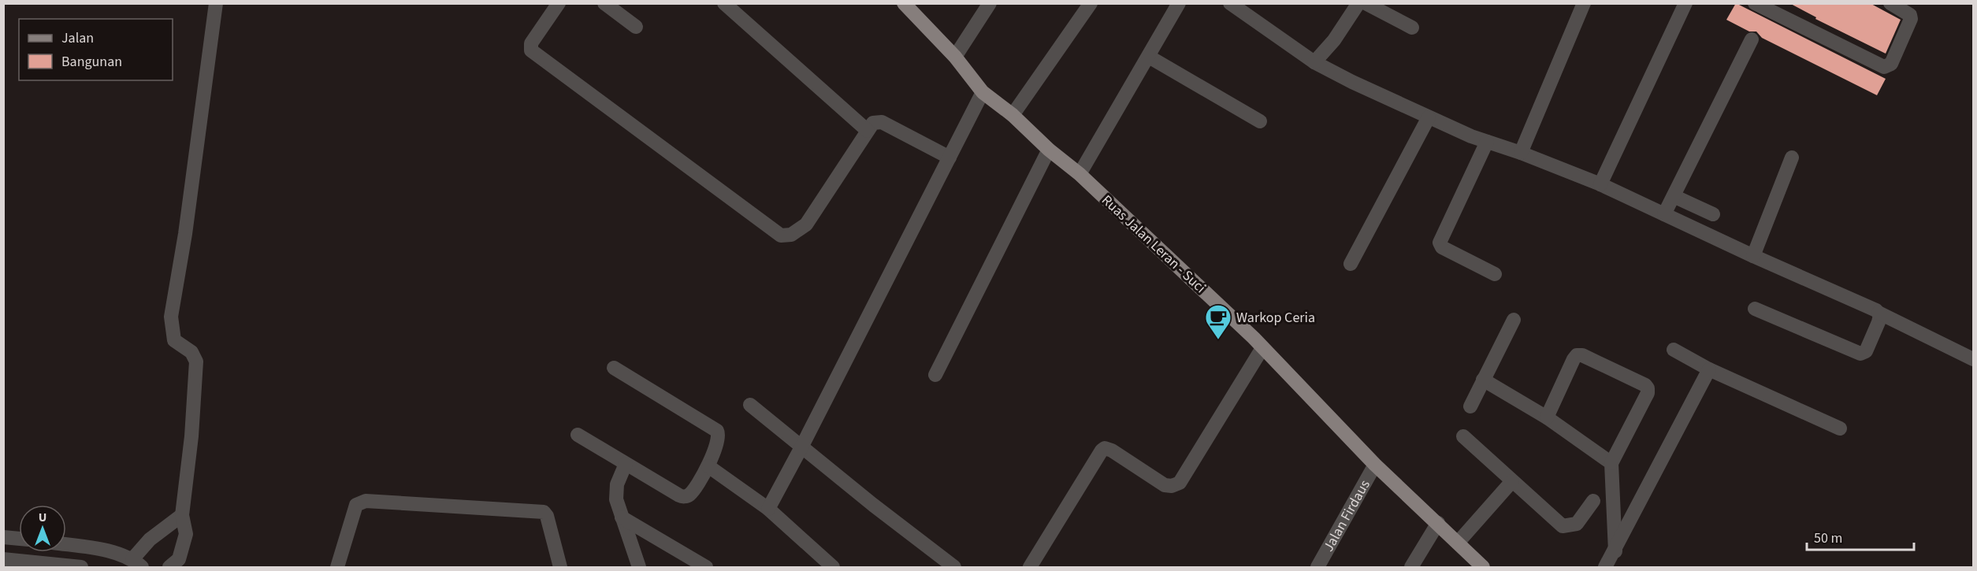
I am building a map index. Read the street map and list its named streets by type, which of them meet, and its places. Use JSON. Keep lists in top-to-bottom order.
{
  "streets": {
    "main road": ["Ruas Jalan Leran - Suci"],
    "street": ["Jalan Firdaus"]
  },
  "crossings": [
    ["Ruas Jalan Leran - Suci", "Jalan Firdaus"]
  ],
  "places": {
    "cafe": ["Warkop Ceria"]
  },
  "legend": ["Jalan", "Bangunan"],
  "scale_bar": "50 m",
  "north": "top"
}
